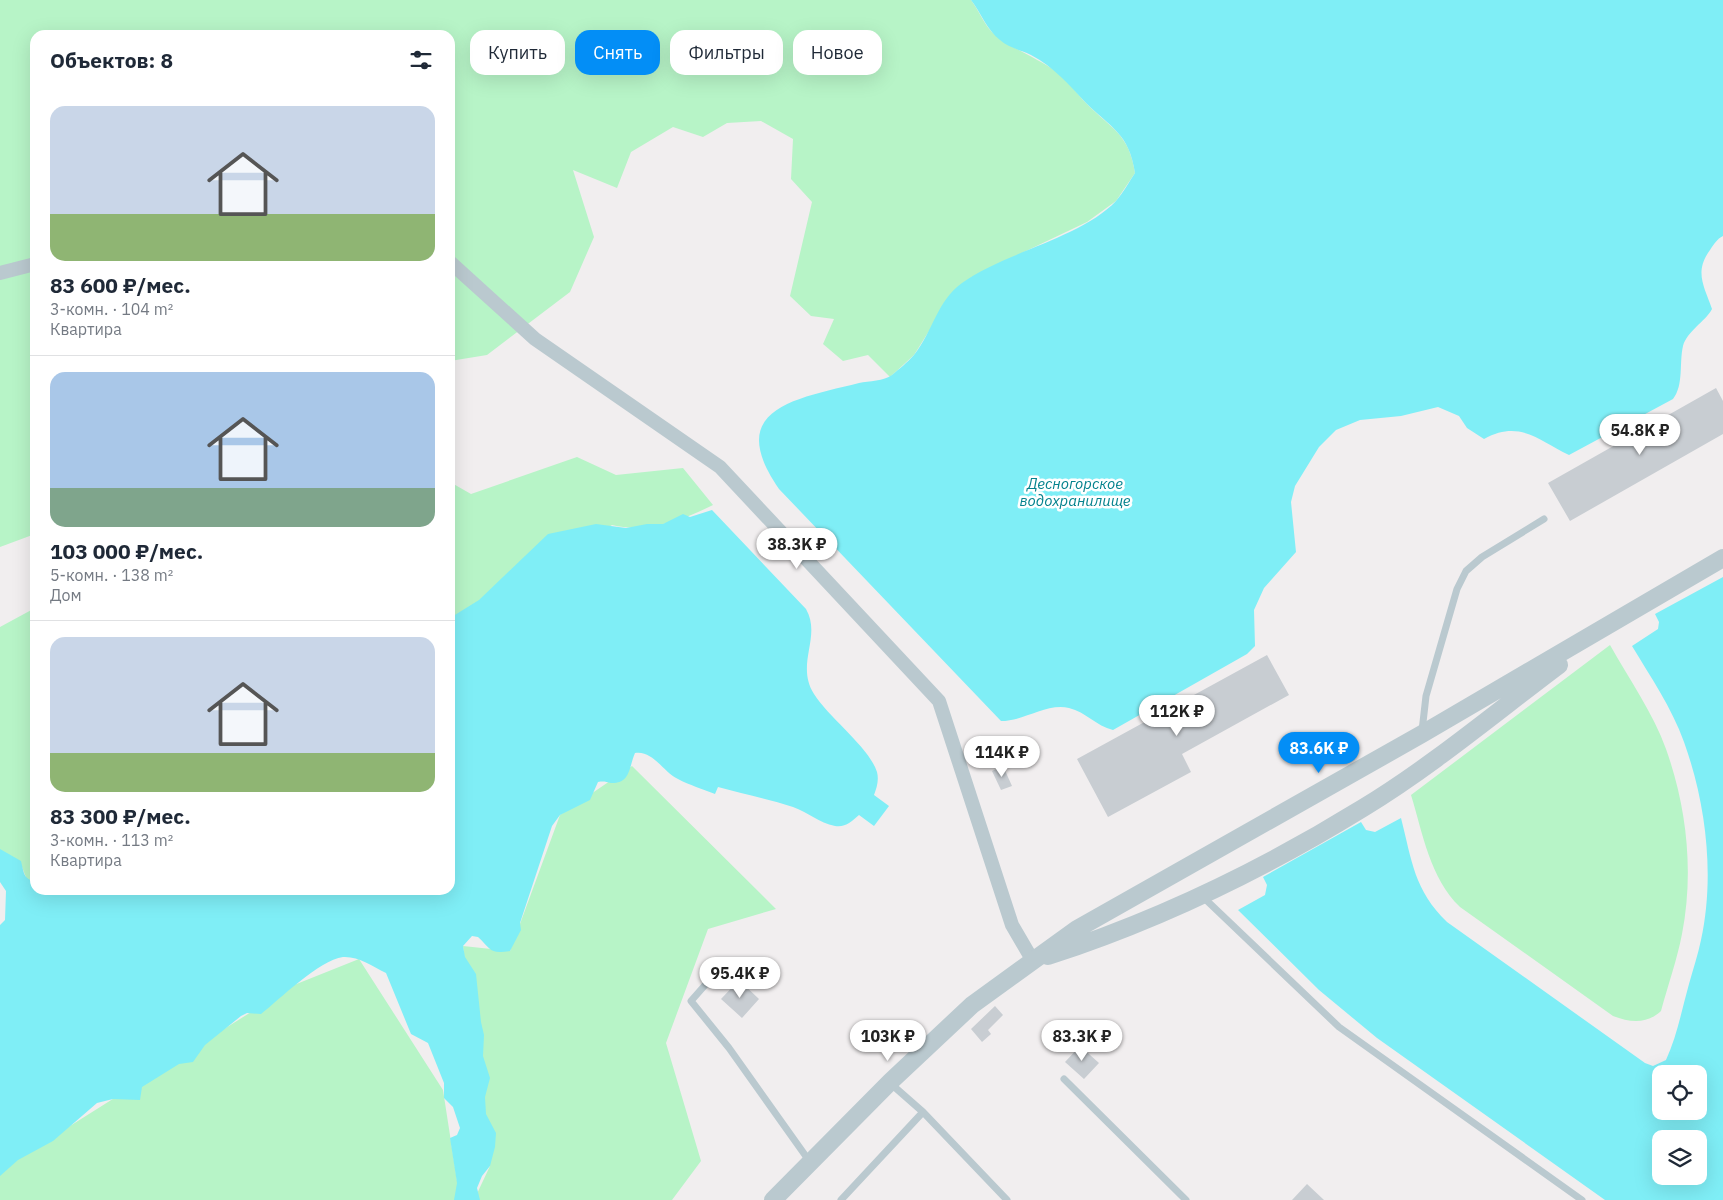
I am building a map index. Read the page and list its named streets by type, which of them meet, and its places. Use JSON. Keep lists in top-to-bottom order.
{
  "water": ["Десногорское водохранилище"],
  "page": {
    "chip": [
      "Купить",
      "Снять",
      "Фильтры",
      "Новое"
    ],
    "heading": "Объектов: 8",
    "list": [
      {
        "name": "83 600 ₽/мес.",
        "note": "3-комн. · 104 m² · Квартира"
      },
      {
        "name": "103 000 ₽/мес.",
        "note": "5-комн. · 138 m² · Дом"
      },
      {
        "name": "83 300 ₽/мес.",
        "note": "3-комн. · 113 m² · Квартира"
      }
    ],
    "price": [
      "54.8K ₽",
      "38.3K ₽",
      "112K ₽",
      "83.6K ₽",
      "114K ₽",
      "95.4K ₽",
      "103K ₽",
      "83.3K ₽"
    ]
  }
}
